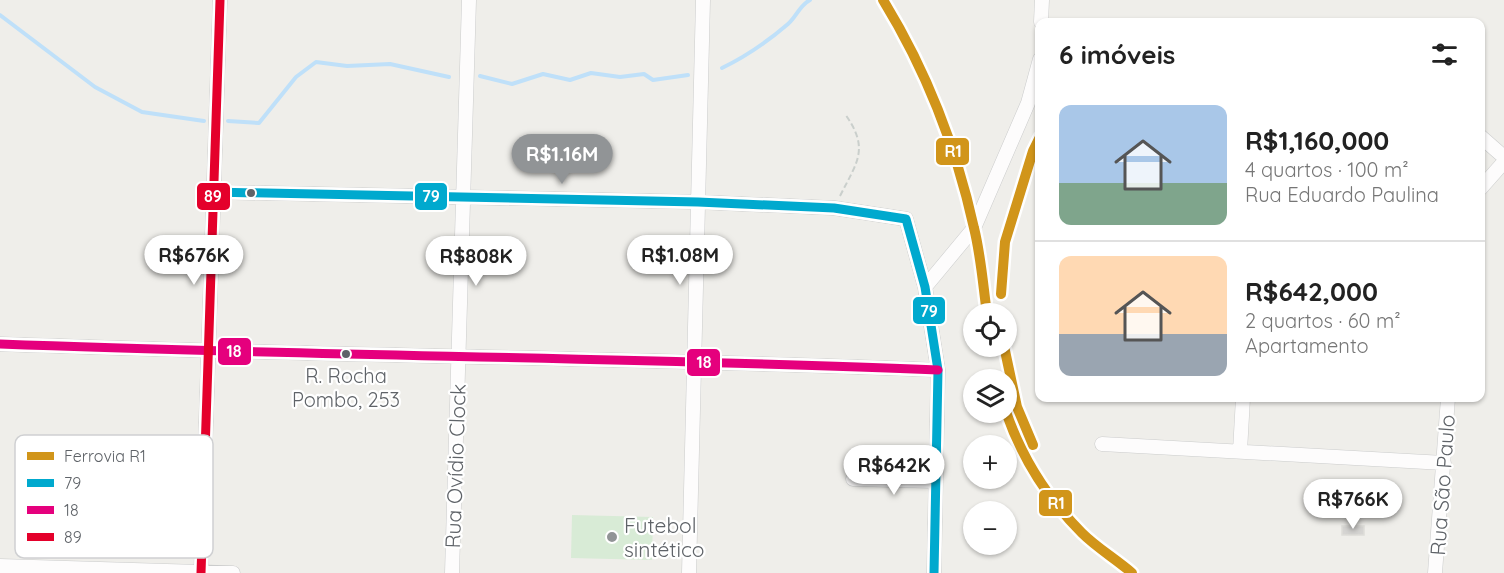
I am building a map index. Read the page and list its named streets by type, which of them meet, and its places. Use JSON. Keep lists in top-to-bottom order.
{
  "streets": {
    "street": ["Rua Ovídio Clock", "Rua São Paulo"]
  },
  "places": ["R. Rocha Pombo, 253", "Futebol sintético"],
  "lines": [
    "rail line R1",
    "transit line 89",
    "transit line 79",
    "transit line 18"
  ],
  "legend": [
    "Ferrovia R1",
    "79",
    "18",
    "89"
  ],
  "page": {
    "heading": "6 imóveis",
    "list": [
      {
        "name": "R$1,160,000",
        "note": "4 quartos · 100 m² · Rua Eduardo Paulina"
      },
      {
        "name": "R$642,000",
        "note": "2 quartos · 60 m² · Apartamento"
      }
    ],
    "price": [
      "R$1.16M",
      "R$676K",
      "R$1.08M",
      "R$808K",
      "R$642K",
      "R$766K"
    ],
    "map_buttons": ["+", "−"]
  }
}
